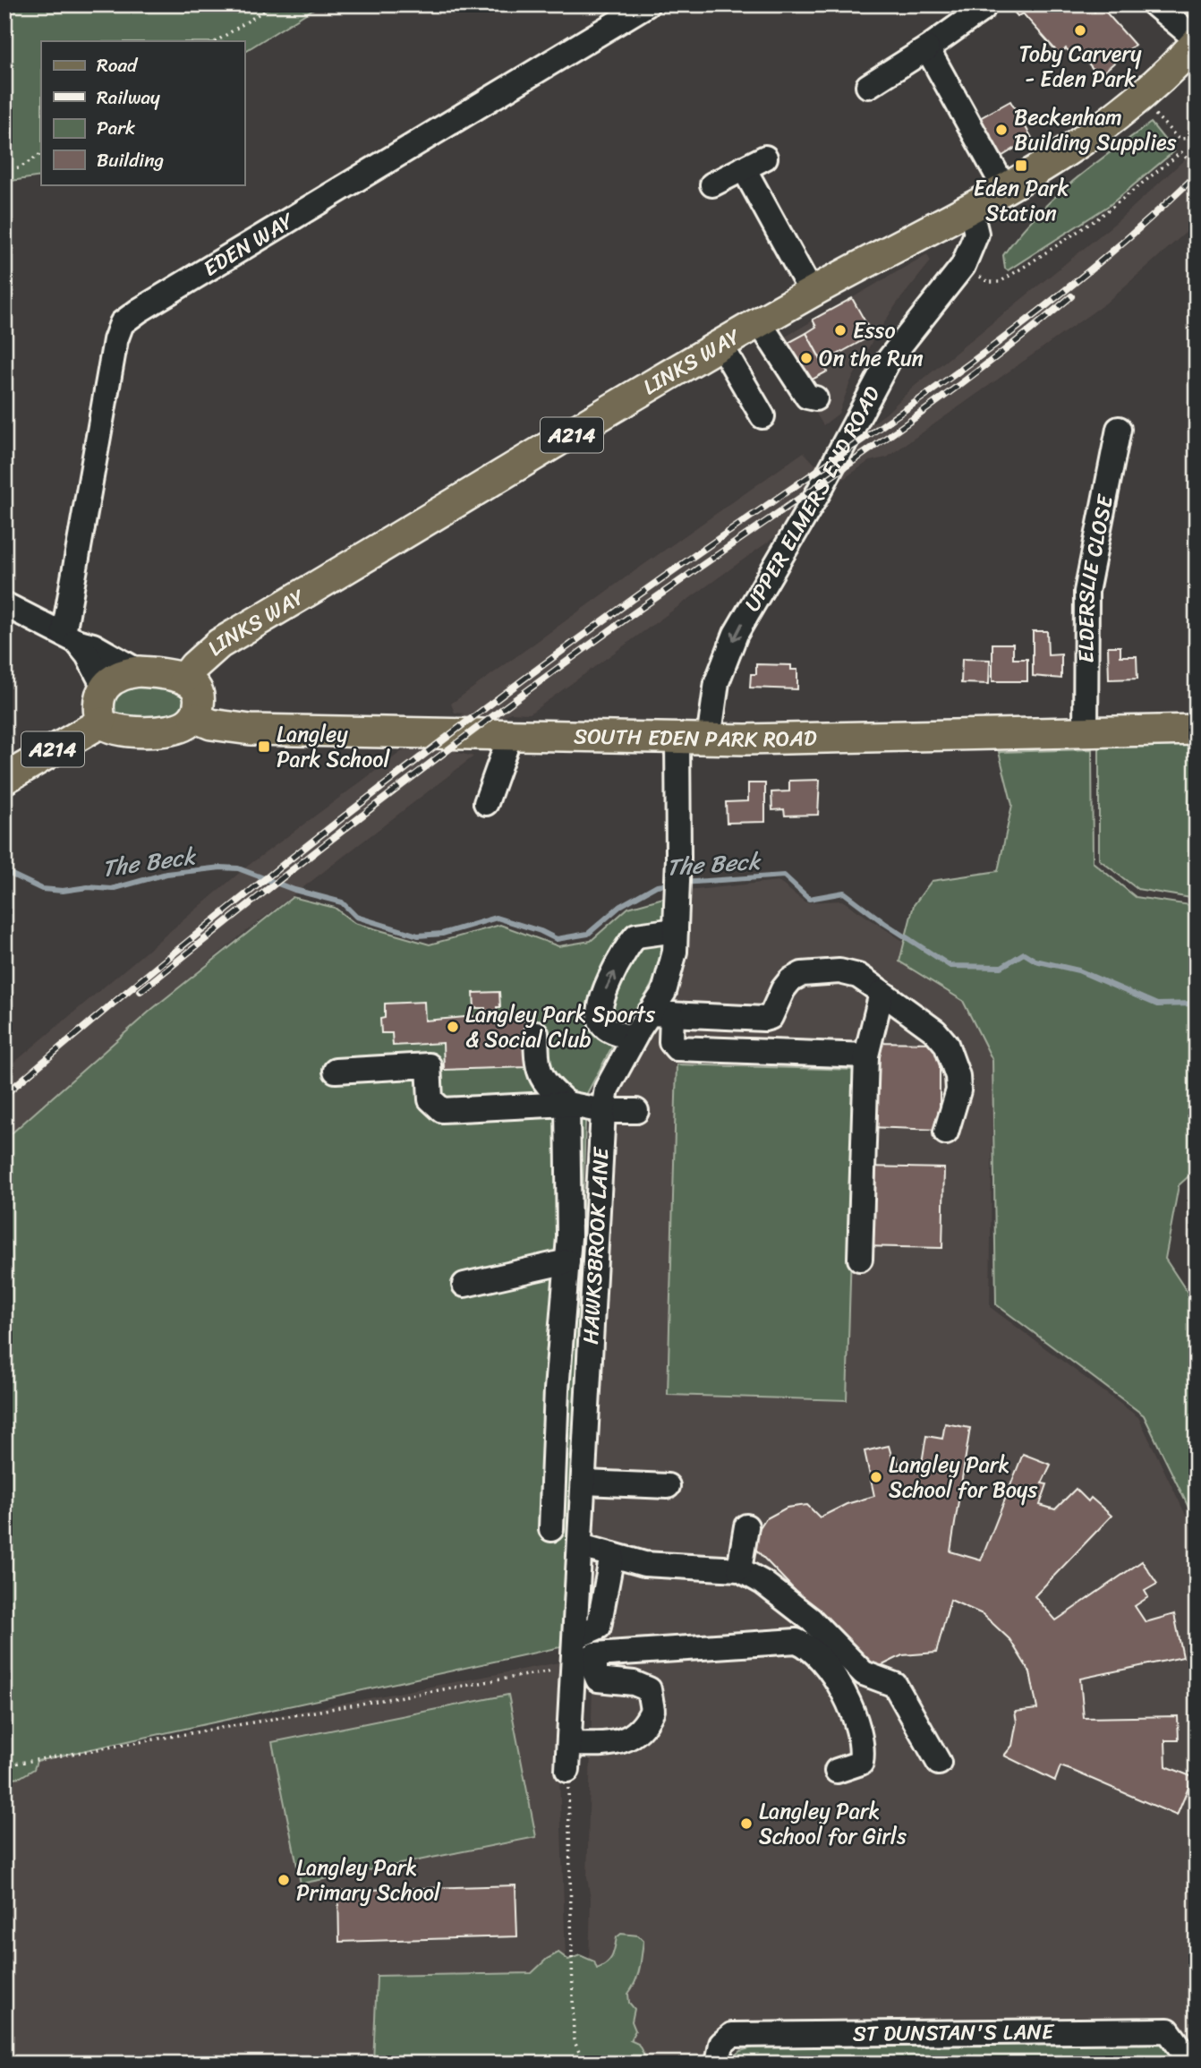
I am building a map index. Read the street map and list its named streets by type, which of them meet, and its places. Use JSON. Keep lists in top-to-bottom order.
{
  "streets": {
    "main road": ["LINKS WAY", "A214", "SOUTH EDEN PARK ROAD"],
    "street": [
      "EDEN WAY",
      "UPPER ELMERS END ROAD",
      "ELDERSLIE CLOSE",
      "HAWKSBROOK LANE",
      "ST DUNSTAN'S LANE"
    ]
  },
  "crossings": [
    ["LINKS WAY", "A214"],
    ["LINKS WAY", "UPPER ELMERS END ROAD"],
    ["LINKS WAY", "SOUTH EDEN PARK ROAD"],
    ["A214", "SOUTH EDEN PARK ROAD"],
    ["UPPER ELMERS END ROAD", "SOUTH EDEN PARK ROAD"],
    ["ELDERSLIE CLOSE", "SOUTH EDEN PARK ROAD"],
    ["SOUTH EDEN PARK ROAD", "HAWKSBROOK LANE"]
  ],
  "one_way": ["UPPER ELMERS END ROAD"],
  "water": ["The Beck"],
  "places": {
    "other": [
      "Toby Carvery - Eden Park",
      "Beckenham Building Supplies",
      "Esso",
      "On the Run",
      "Langley Park Sports & Social Club",
      "Langley Park School for Boys",
      "Langley Park School for Girls",
      "Langley Park Primary School"
    ],
    "transit": ["Eden Park Station", "Langley Park School"]
  },
  "legend": [
    "Road",
    "Railway",
    "Park",
    "Building"
  ]
}
